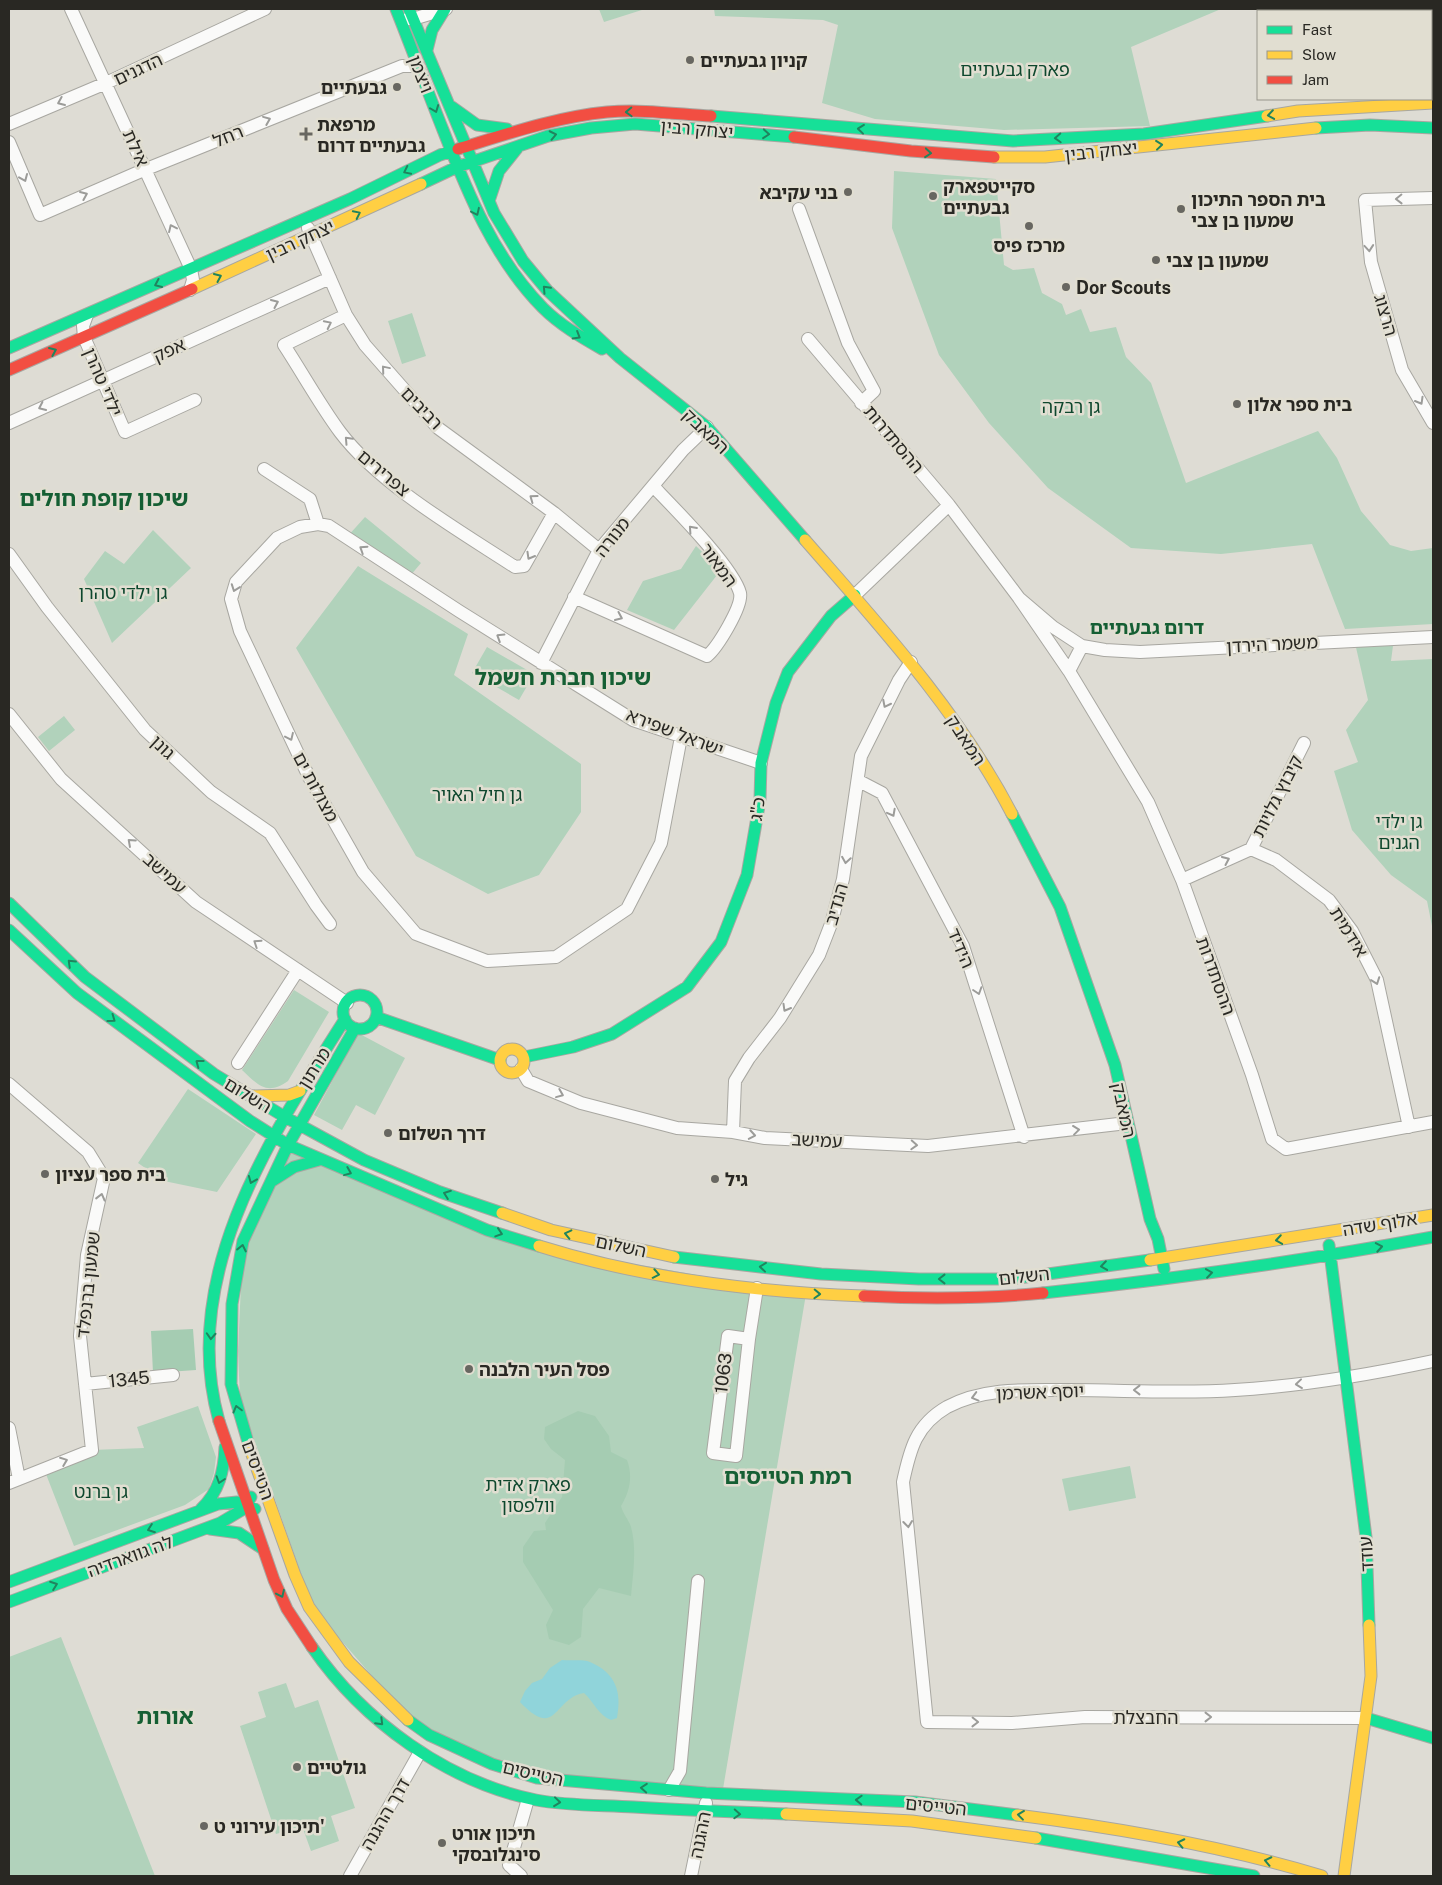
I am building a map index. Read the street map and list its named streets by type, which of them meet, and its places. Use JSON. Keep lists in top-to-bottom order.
{
  "streets": {
    "main road": [
      "ויצמן",
      "יצחק רבין",
      "המאבק",
      "כ\"ג",
      "מרתון",
      "השלום",
      "אלוף שדה",
      "הטייסים",
      "עודד",
      "לה גווארדיה"
    ],
    "street": [
      "הדגנים",
      "רחל",
      "אילת",
      "הרצוג",
      "אפק",
      "ילדי טהרן",
      "רביבים",
      "ההסתדרות",
      "צפרירים",
      "מנורה",
      "המאור",
      "משמר הירדן",
      "ישראל שפירא",
      "גונן",
      "מצולות ים",
      "קיבוץ גלויות",
      "עמישב",
      "הנדיב",
      "אידמית",
      "הידיד",
      "שמעון ברנפלד",
      "1063",
      "1345",
      "יוסף אשרמן",
      "החבצלת",
      "דרך ההגנה",
      "ההגנה"
    ]
  },
  "crossings": [
    ["הדגנים", "אילת"],
    ["ויצמן", "יצחק רבין"],
    ["ויצמן", "רחל"],
    ["ויצמן", "המאבק"],
    ["יצחק רבין", "אילת"],
    ["יצחק רבין", "ילדי טהרן"],
    ["יצחק רבין", "רביבים"],
    ["יצחק רבין", "המאבק"],
    ["רחל", "אילת"],
    ["אפק", "ילדי טהרן"],
    ["אפק", "רביבים"],
    ["רביבים", "צפרירים"],
    ["רביבים", "מנורה"],
    ["המאבק", "מנורה"],
    ["המאבק", "כ\"ג"],
    ["המאבק", "עמישב"],
    ["המאבק", "הנדיב"],
    ["המאבק", "השלום"],
    ["ההסתדרות", "משמר הירדן"],
    ["ההסתדרות", "כ\"ג"],
    ["ההסתדרות", "אידמית"],
    ["מנורה", "המאור"],
    ["מנורה", "ישראל שפירא"],
    ["ישראל שפירא", "מצולות ים"],
    ["ישראל שפירא", "כ\"ג"],
    ["קיבוץ גלויות", "אידמית"],
    ["כ\"ג", "עמישב"],
    ["עמישב", "הנדיב"],
    ["עמישב", "הידיד"],
    ["עמישב", "מרתון"],
    ["הנדיב", "הידיד"],
    ["מרתון", "השלום"],
    ["מרתון", "הטייסים"],
    ["השלום", "אלוף שדה"],
    ["השלום", "1063"],
    ["השלום", "הטייסים"],
    ["השלום", "עודד"],
    ["אלוף שדה", "עודד"],
    ["שמעון ברנפלד", "1345"],
    ["יוסף אשרמן", "עודד"],
    ["יוסף אשרמן", "החבצלת"],
    ["הטייסים", "לה גווארדיה"],
    ["הטייסים", "דרך ההגנה"],
    ["הטייסים", "ההגנה"],
    ["עודד", "החבצלת"]
  ],
  "one_way": [
    "הדגנים",
    "רחל",
    "אילת",
    "רביבים",
    "הנדיב",
    "אידמית",
    "הידיד",
    "שמעון ברנפלד",
    "החבצלת"
  ],
  "districts": [
    "שיכון קופת חולים",
    "דרום גבעתיים",
    "שיכון חברת חשמל",
    "רמת הטייסים",
    "אורות"
  ],
  "parks": [
    "פארק גבעתיים",
    "גן רבקה",
    "גן ילדי טהרן",
    "גן חיל האויר",
    "גן ילדי הגנים",
    "פארק אדית וולפסון",
    "גן ברנט"
  ],
  "places": {
    "other": [
      "קניון גבעתיים",
      "גבעתיים",
      "בני עקיבא",
      "סקייטפארק גבעתיים",
      "בית הספר התיכון שמעון בן צבי",
      "מרכז פיס",
      "שמעון בן צבי",
      "Dor Scouts",
      "בית ספר אלון",
      "דרך השלום",
      "בית ספר עציון",
      "גיל",
      "פסל העיר הלבנה",
      "גולטיים",
      "תיכון עירוני ט'",
      "תיכון אורט סינגלובסקי"
    ],
    "health": ["מרפאת גבעתיים דרום"]
  },
  "legend": ["Fast", "Slow", "Jam"]
}
